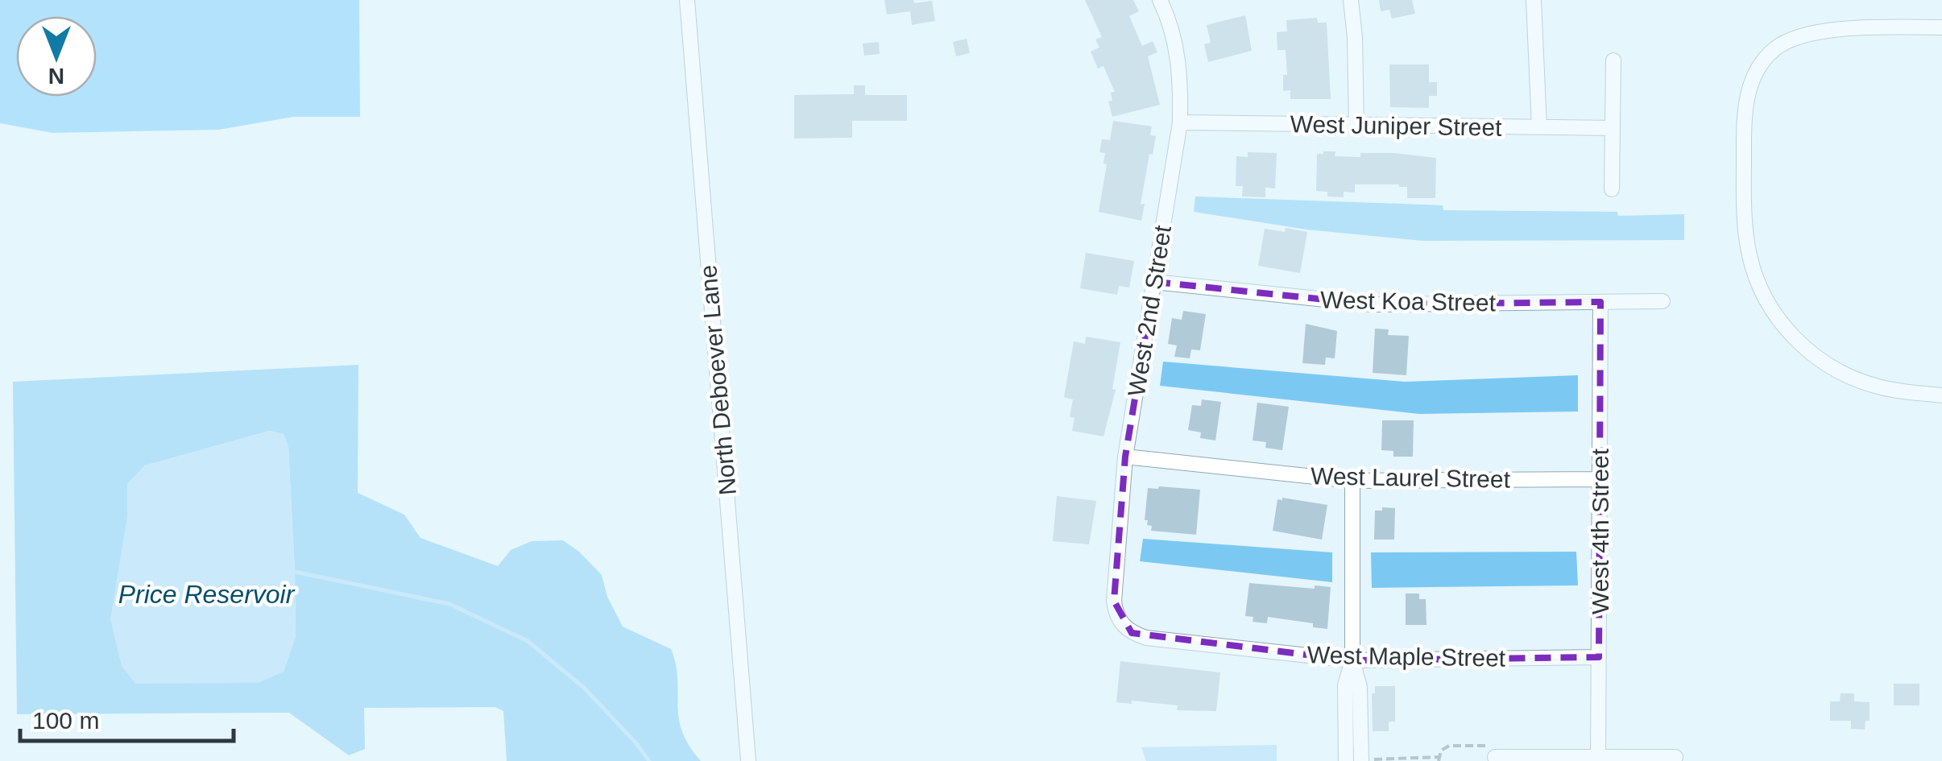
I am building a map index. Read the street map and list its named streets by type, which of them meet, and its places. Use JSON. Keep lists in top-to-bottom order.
{
  "streets": {
    "street": [
      "West Juniper Street",
      "West Koa Street",
      "West 2nd Street",
      "North Deboever Lane",
      "West Laurel Street",
      "West 4th Street",
      "West Maple Street"
    ]
  },
  "crossings": [
    ["West Juniper Street", "West 2nd Street"],
    ["West Koa Street", "West 2nd Street"],
    ["West Koa Street", "West 4th Street"],
    ["West 2nd Street", "West Laurel Street"],
    ["West 2nd Street", "West Maple Street"],
    ["West Laurel Street", "West 4th Street"],
    ["West 4th Street", "West Maple Street"]
  ],
  "water": ["Price Reservoir"],
  "scale_bar": "100 m",
  "north": "bottom"
}
